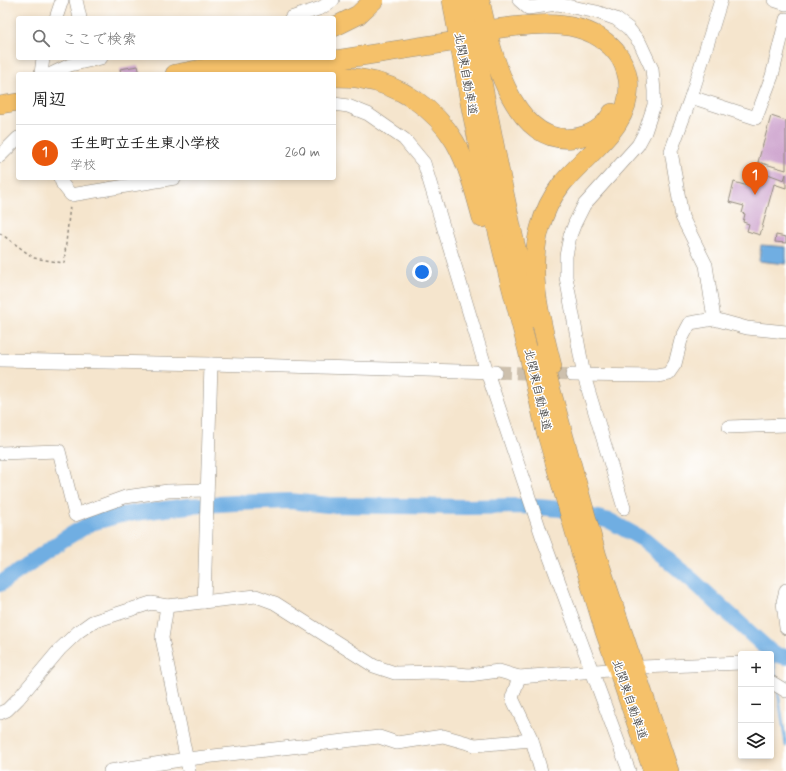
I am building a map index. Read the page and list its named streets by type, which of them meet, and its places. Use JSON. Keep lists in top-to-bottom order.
{
  "streets": {
    "highway": ["北関東自動車道"]
  },
  "page": {
    "search": "ここで検索",
    "heading": "周辺",
    "list": [
      {
        "mark": "1",
        "name": "壬生町立壬生東小学校",
        "note": "学校",
        "value": "260 m"
      }
    ],
    "pins": "1",
    "map_buttons": ["+", "−"]
  }
}
